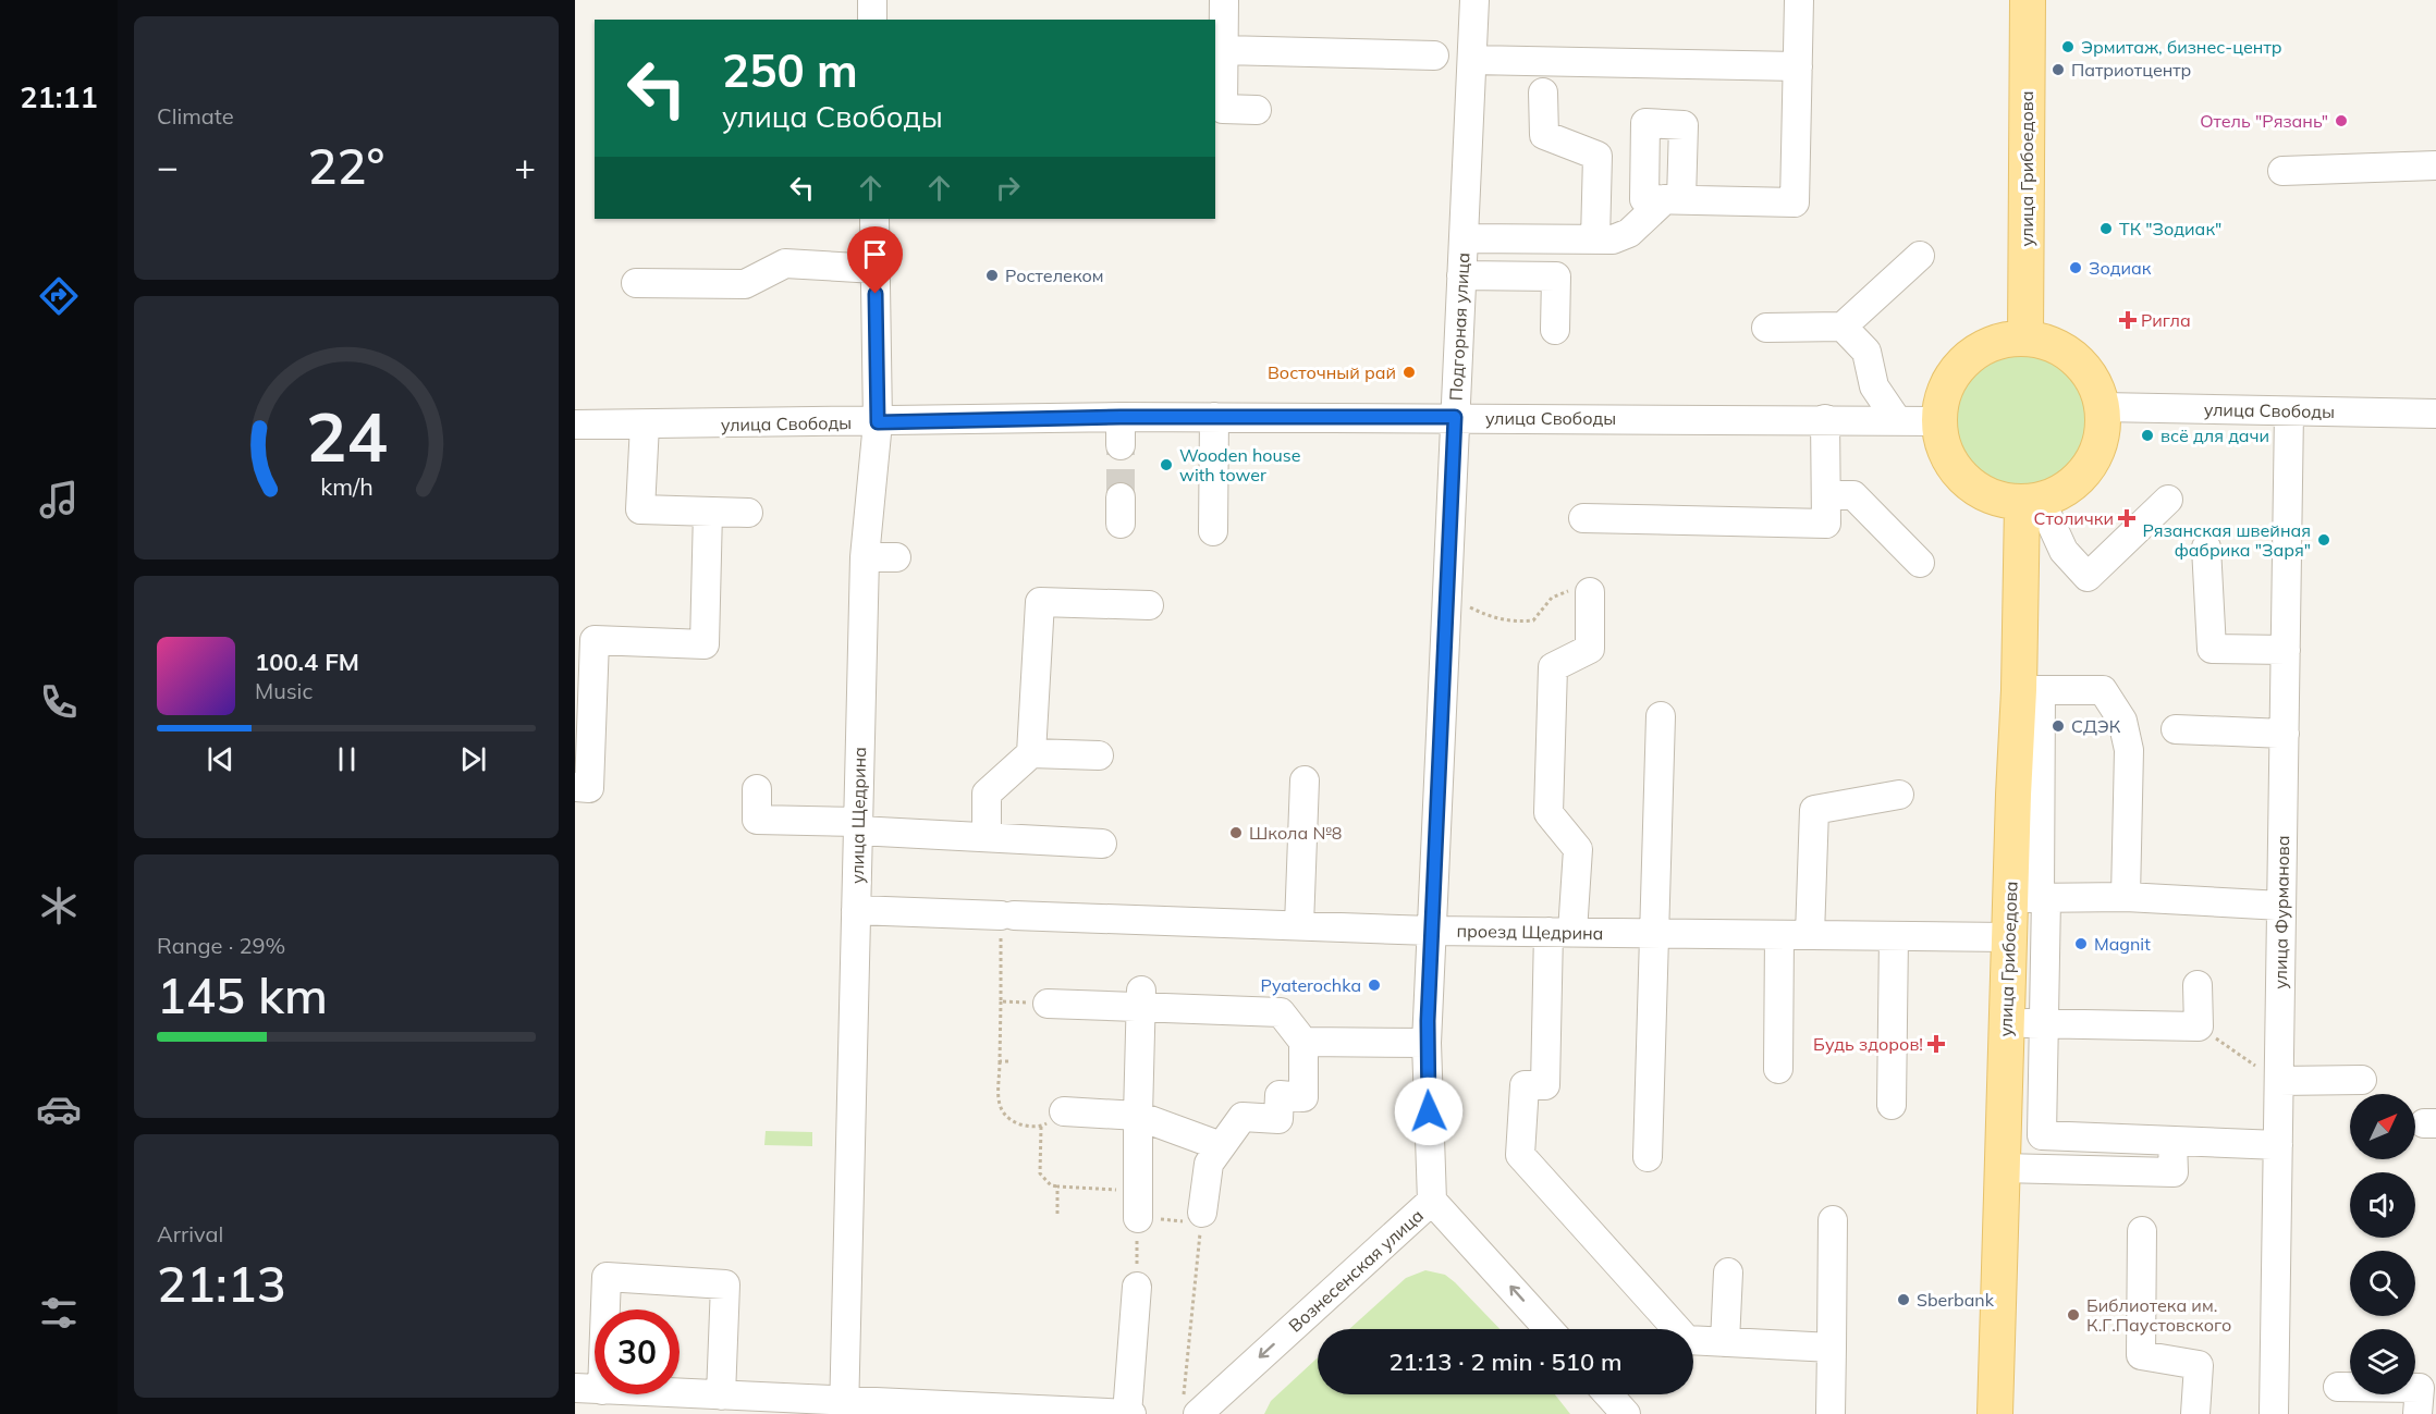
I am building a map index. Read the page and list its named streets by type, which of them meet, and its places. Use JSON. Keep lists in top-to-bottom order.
{
  "streets": {
    "main road": ["улица Грибоедова"],
    "street": [
      "Подгорная улица",
      "улица Свободы",
      "улица Щедрина",
      "улица Фурманова",
      "проезд Щедрина",
      "Вознесенская улица"
    ]
  },
  "crossings": [
    ["улица Грибоедова", "улица Свободы"],
    ["улица Грибоедова", "проезд Щедрина"],
    ["Подгорная улица", "улица Свободы"],
    ["Подгорная улица", "проезд Щедрина"],
    ["Подгорная улица", "Вознесенская улица"],
    ["улица Свободы", "улица Щедрина"],
    ["улица Свободы", "улица Фурманова"],
    ["улица Щедрина", "проезд Щедрина"]
  ],
  "places": {
    "other": [
      "Эрмитаж, бизнес-центр",
      "Патриотцентр",
      "Отель \"Рязань\"",
      "ТК \"Зодиак\"",
      "Зодиак",
      "Ростелеком",
      "Восточный рай",
      "всё для дачи",
      "Wooden house with tower",
      "Рязанская швейная фабрика \"Заря\"",
      "СДЭК",
      "Школа №8",
      "Magnit",
      "Pyaterochka",
      "Sberbank",
      "Библиотека им. К.Г.Паустовского"
    ],
    "health": ["Ригла", "Столички", "Будь здоров!"]
  },
  "north": "top right",
  "page": {
    "tabs": "21:11",
    "tile": [
      "Climate",
      ["Range · 29%", "145 km"],
      ["Arrival", "21:13"]
    ],
    "turn": ["250 m", "улица Свободы"],
    "heat": ["−", "22°", "+"],
    "song": ["100.4 FM", "Music"],
    "limit": "30",
    "trip": "21:13 · 2 min · 510 m",
    "gauge": ["24", "km/h"]
  }
}
